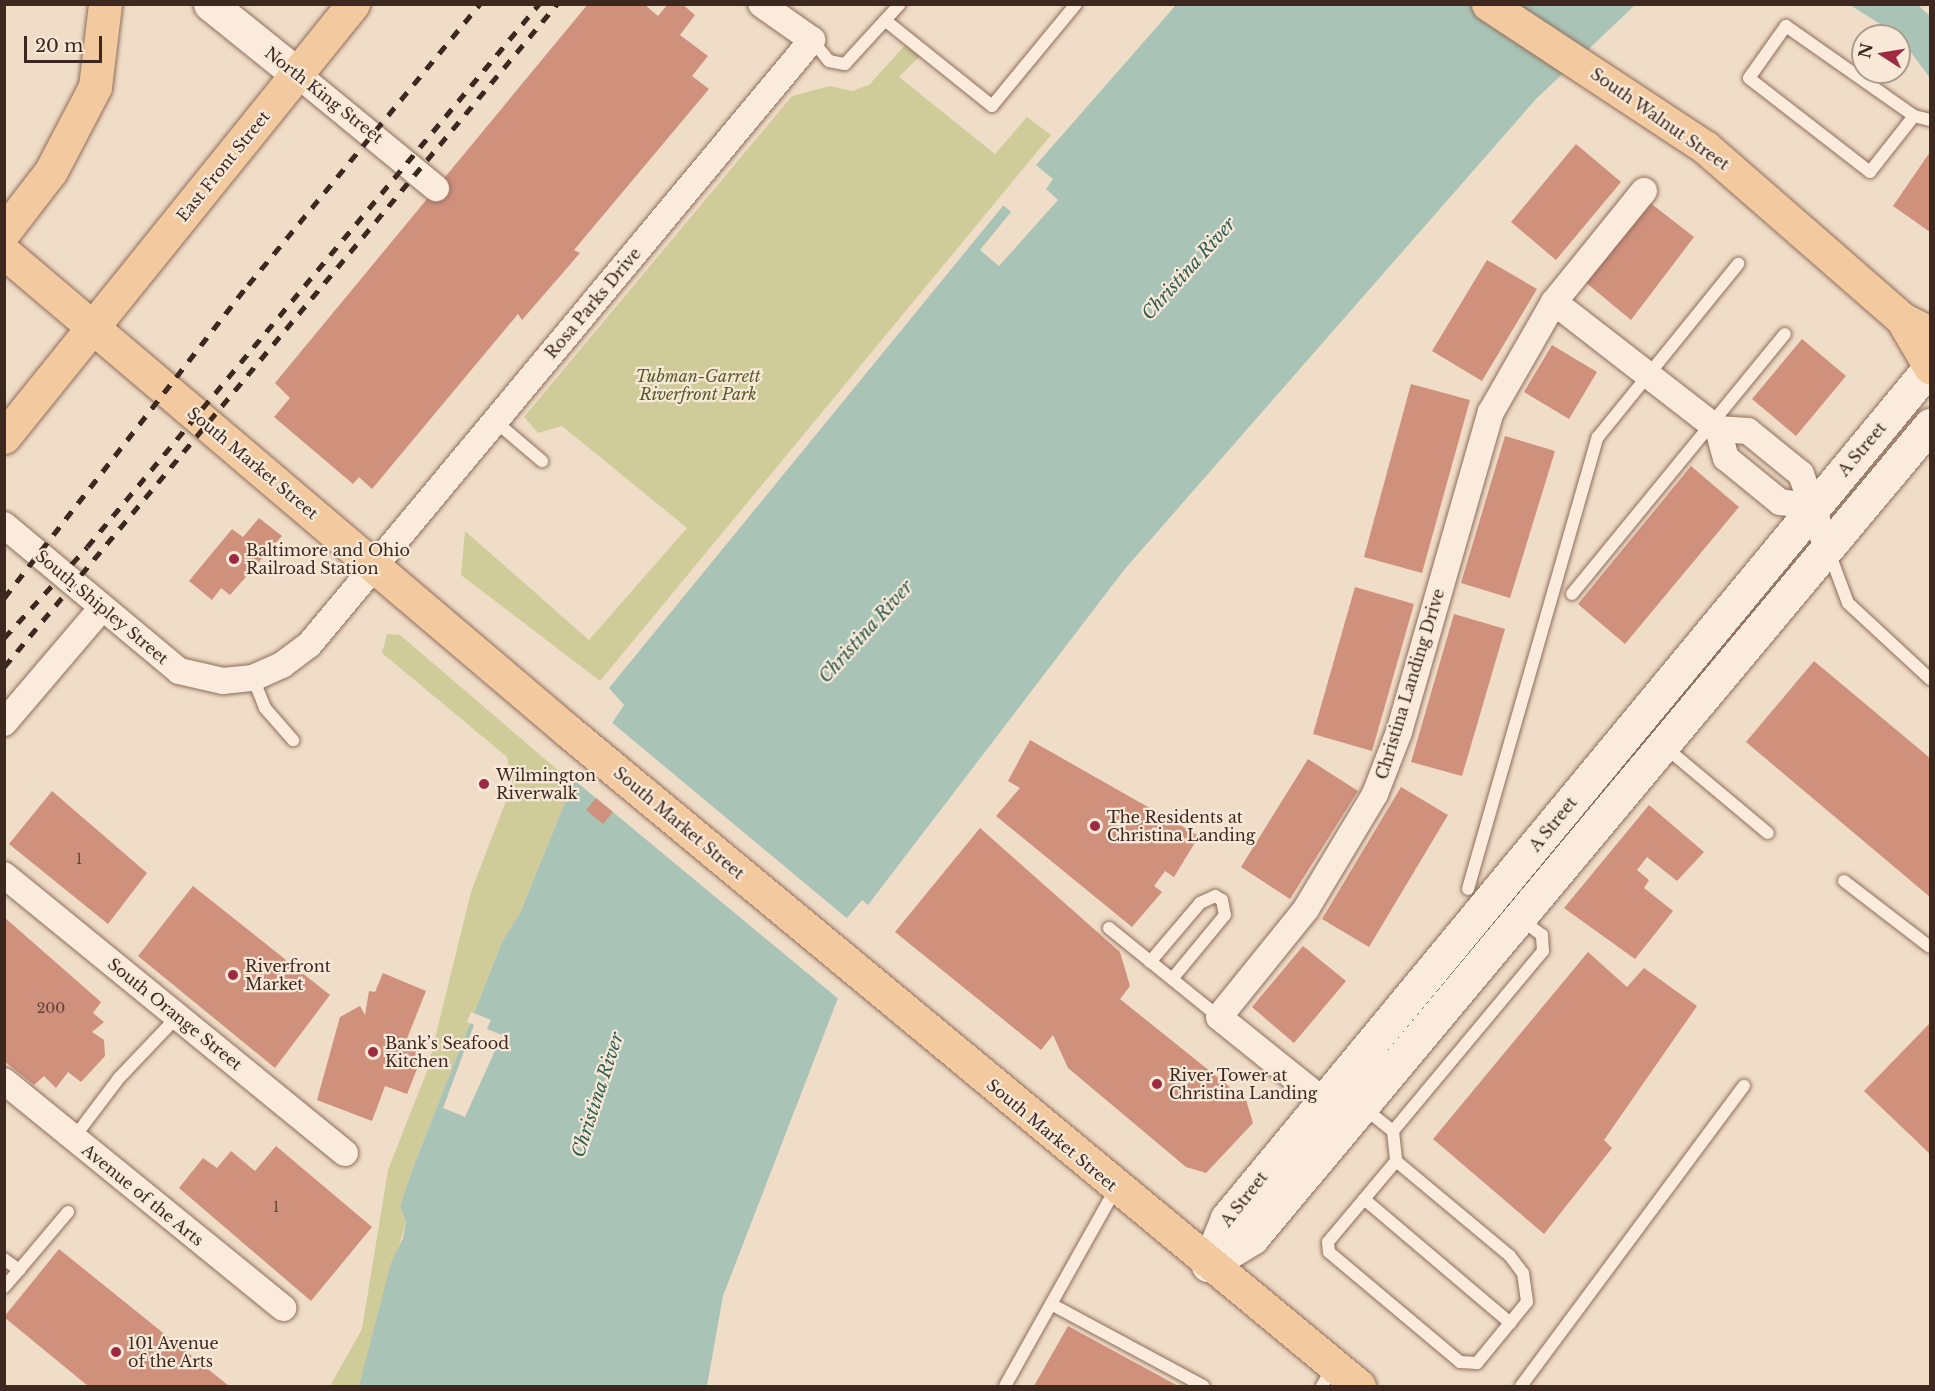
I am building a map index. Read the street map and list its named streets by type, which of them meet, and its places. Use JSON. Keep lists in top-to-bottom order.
{
  "streets": {
    "main road": ["South Walnut Street", "East Front Street", "South Market Street"],
    "street": [
      "North King Street",
      "Rosa Parks Drive",
      "A Street",
      "South Shipley Street",
      "Christina Landing Drive",
      "South Orange Street",
      "Avenue of the Arts"
    ]
  },
  "crossings": [
    ["North King Street", "East Front Street"],
    ["South Walnut Street", "A Street"],
    ["East Front Street", "South Market Street"],
    ["Rosa Parks Drive", "South Market Street"],
    ["Rosa Parks Drive", "South Shipley Street"],
    ["A Street", "South Market Street"],
    ["South Market Street", "South Shipley Street"]
  ],
  "water": ["Christina River"],
  "parks": ["Tubman-Garrett Riverfront Park"],
  "places": [
    "Baltimore and Ohio Railroad Station",
    "Wilmington Riverwalk",
    "The Residents at Christina Landing",
    "Riverfront Market",
    "Bank’s Seafood Kitchen",
    "River Tower at Christina Landing",
    "101 Avenue of the Arts"
  ],
  "house_numbers": ["1", "200", "1"],
  "scale_bar": "20 m",
  "north": "left"
}
